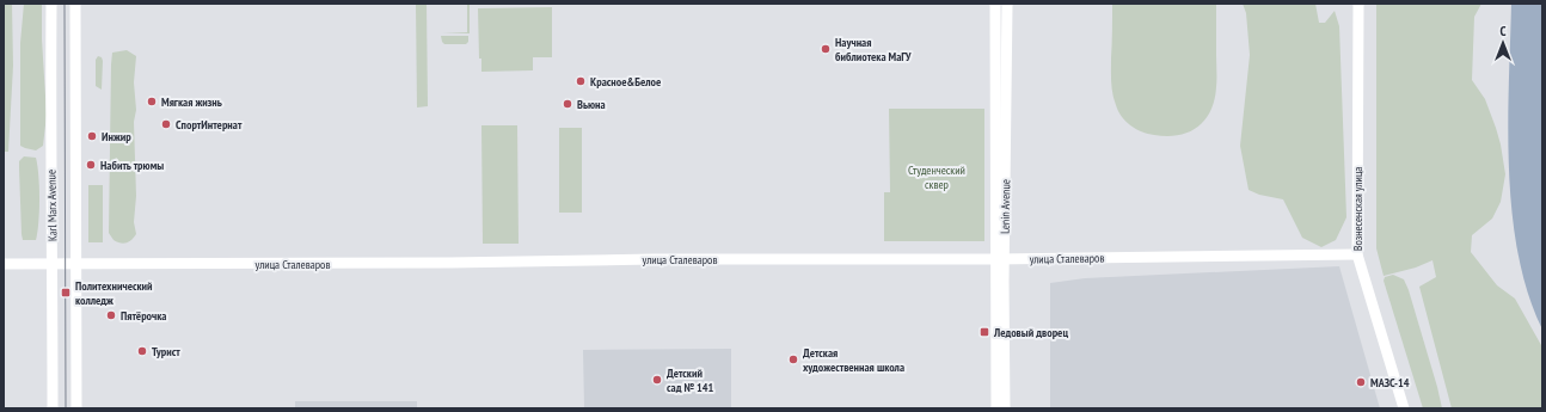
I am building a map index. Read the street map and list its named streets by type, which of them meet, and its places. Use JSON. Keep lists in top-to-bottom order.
{
  "streets": {
    "main road": [
      "Karl Marx Avenue",
      "Lenin Avenue",
      "Вознесенская улица",
      "улица Сталеваров"
    ]
  },
  "crossings": [
    ["Karl Marx Avenue", "улица Сталеваров"],
    ["Lenin Avenue", "улица Сталеваров"],
    ["Вознесенская улица", "улица Сталеваров"]
  ],
  "parks": ["Студенческий сквер"],
  "places": {
    "other": [
      "Научная библиотека МаГУ",
      "Красное&Белое",
      "Мягкая жизнь",
      "Вьюна",
      "СпортИнтернат",
      "Инжир",
      "Набить трюмы",
      "Пятёрочка",
      "Турист",
      "Детская художественная школа",
      "Детский сад № 141",
      "МАЗС-14"
    ],
    "transit": ["Политехнический колледж", "Ледовый дворец"]
  },
  "north": "top"
}
